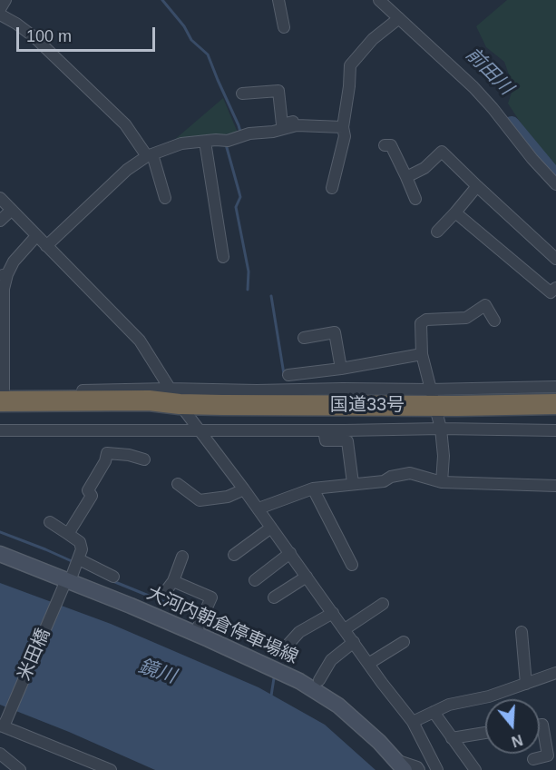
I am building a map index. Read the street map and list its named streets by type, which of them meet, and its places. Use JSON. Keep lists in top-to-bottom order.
{
  "streets": {
    "highway": ["国道33号"],
    "main road": ["大河内朝倉停車場線"],
    "street": ["米田橋"]
  },
  "crossings": [
    ["大河内朝倉停車場線", "米田橋"]
  ],
  "water": ["前田川", "鏡川"],
  "scale_bar": "100 m",
  "north": "bottom"
}
